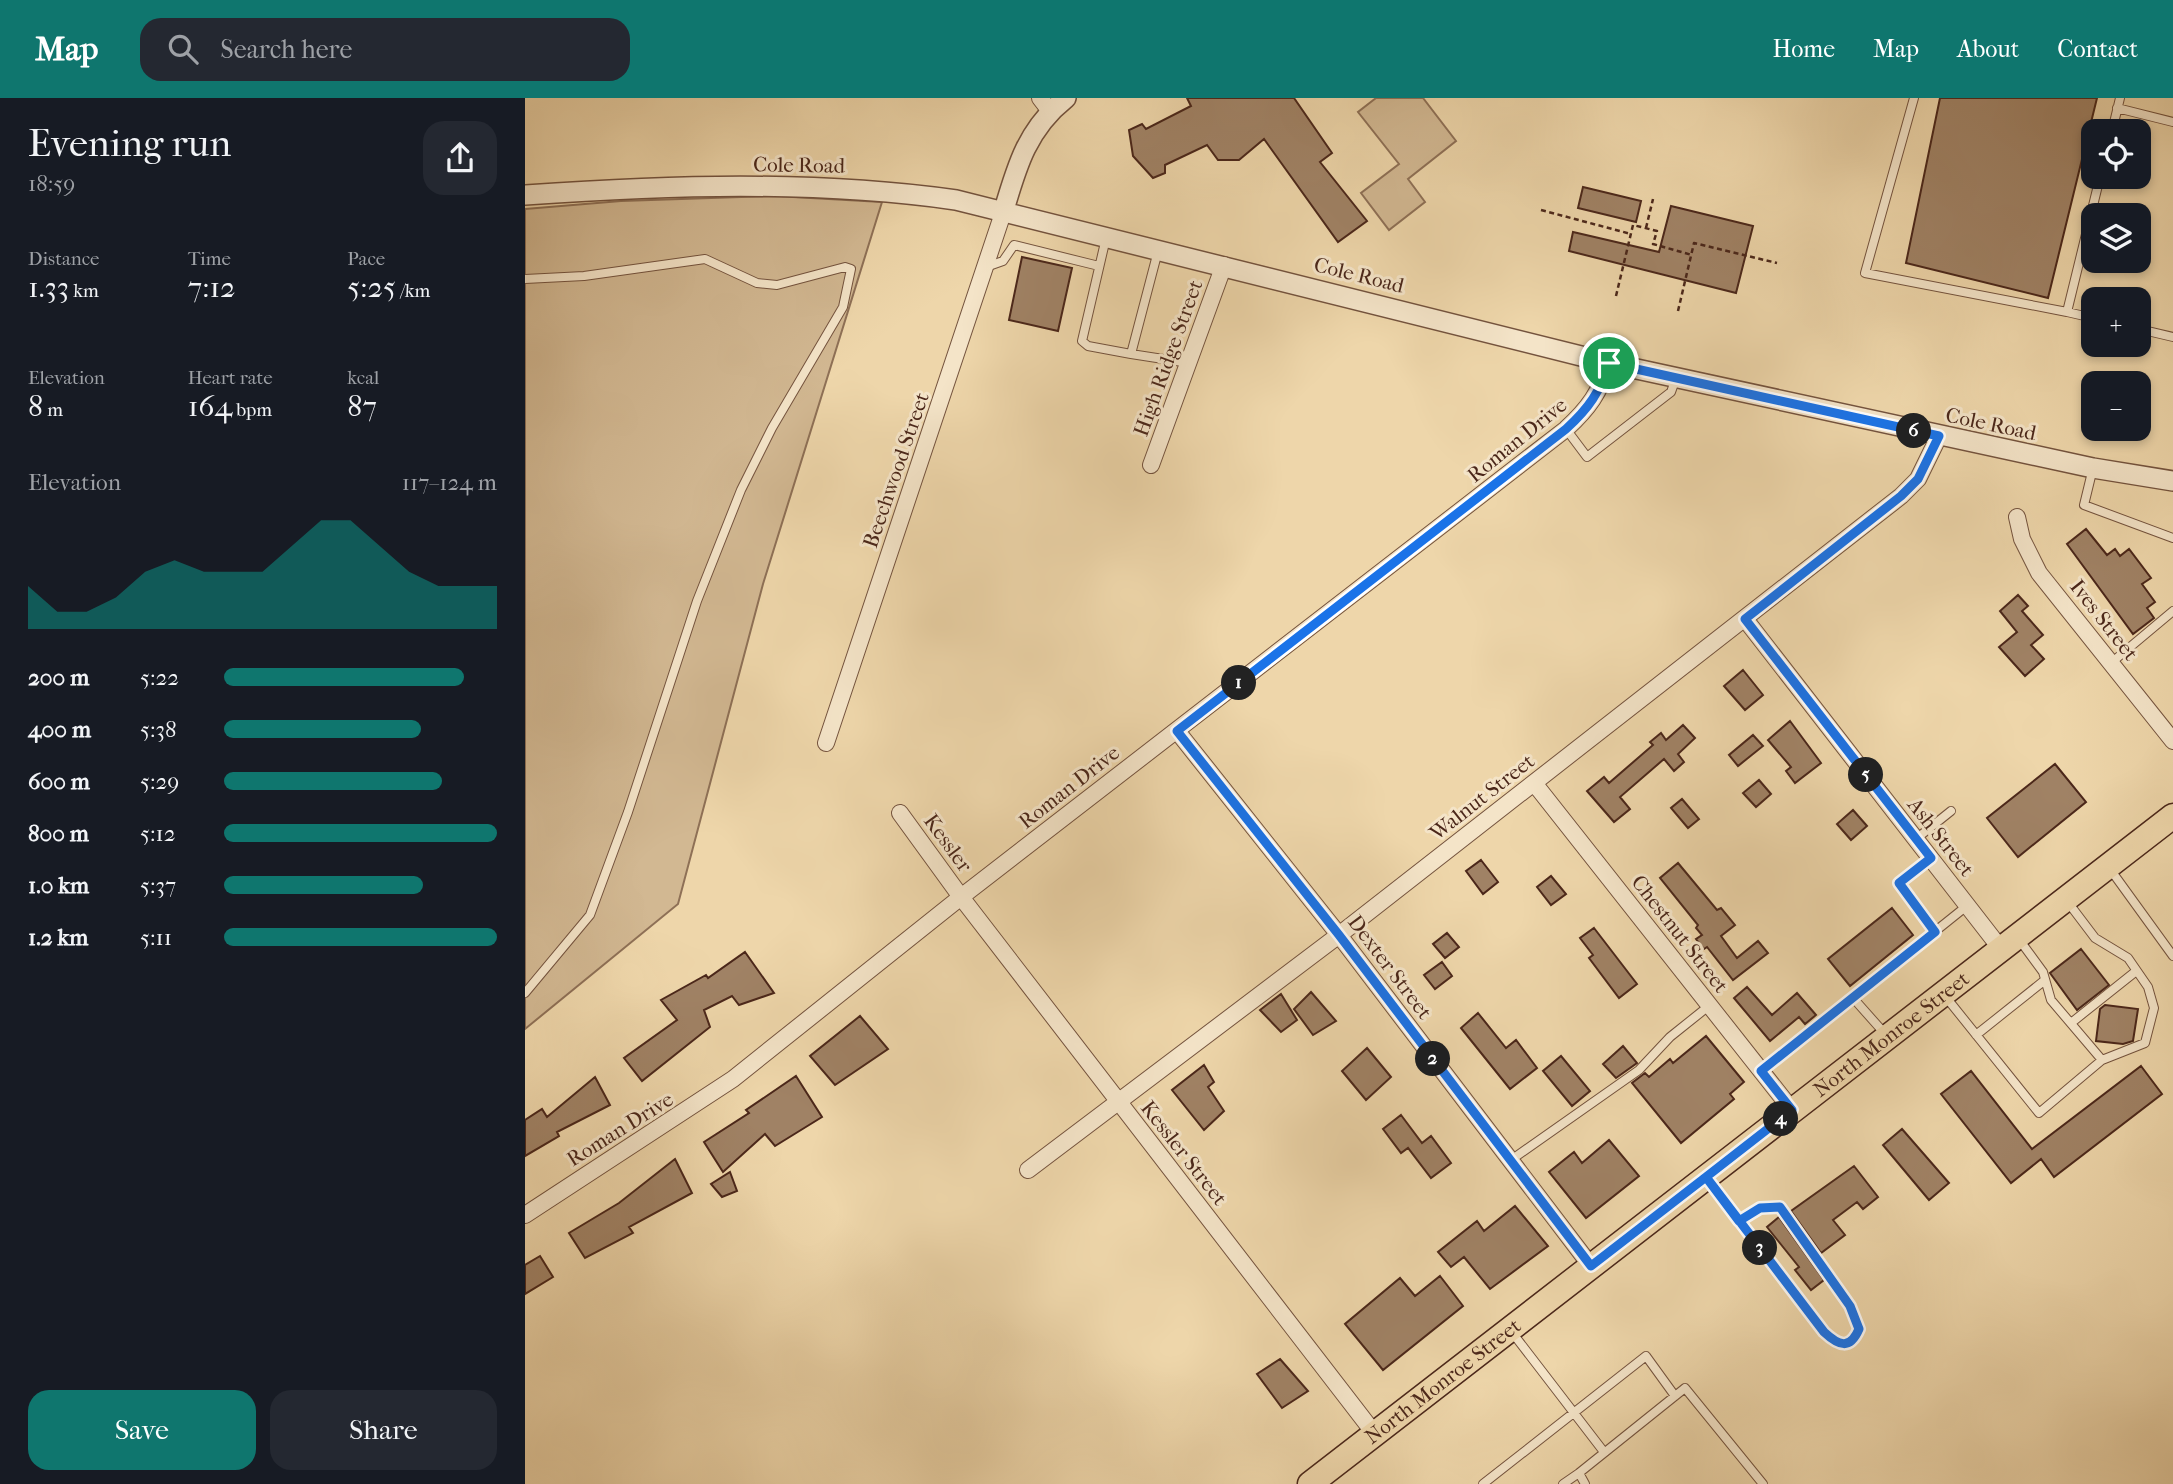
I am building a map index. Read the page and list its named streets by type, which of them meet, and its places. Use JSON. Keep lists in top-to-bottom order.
{
  "streets": {
    "main road": ["North Monroe Street"],
    "street": [
      "Cole Road",
      "High Ridge Street",
      "Roman Drive",
      "Beechwood Street",
      "Ives Street",
      "Walnut Street",
      "Ash Street",
      "Kessler",
      "Chestnut Street",
      "Dexter Street",
      "Kessler Street"
    ]
  },
  "crossings": [
    ["Cole Road", "High Ridge Street"],
    ["Cole Road", "Roman Drive"],
    ["Cole Road", "Beechwood Street"],
    ["Cole Road", "Walnut Street"],
    ["Roman Drive", "Kessler"],
    ["Roman Drive", "Dexter Street"],
    ["Roman Drive", "Kessler Street"],
    ["Walnut Street", "Ash Street"],
    ["Walnut Street", "Chestnut Street"],
    ["Walnut Street", "Dexter Street"],
    ["Walnut Street", "Kessler Street"],
    ["Ash Street", "North Monroe Street"],
    ["Kessler", "Kessler Street"],
    ["Chestnut Street", "North Monroe Street"],
    ["Dexter Street", "North Monroe Street"],
    ["North Monroe Street", "Kessler Street"]
  ],
  "page": {
    "header": "Map",
    "search": "Search here",
    "nav": [
      "Home",
      "Map",
      "About",
      "Contact"
    ],
    "heading": ["Evening run", "18:59"],
    "map_buttons": ["+", "−"],
    "stats": [
      ["Distance", "1.33 km"],
      ["Time", "7:12"],
      ["Pace", "5:25 /km"],
      ["Elevation", "8 m"],
      ["Heart rate", "164 bpm"],
      ["kcal", "87"]
    ],
    "pins": [
      "6",
      "1",
      "5",
      "2",
      "4",
      "3"
    ],
    "chart": ["Elevation", "117–124 m"],
    "list": [
      {
        "name": "200 m",
        "note": "5:22"
      },
      {
        "name": "400 m",
        "note": "5:38"
      },
      {
        "name": "600 m",
        "note": "5:29"
      },
      {
        "name": "800 m",
        "note": "5:12"
      },
      {
        "name": "1.0 km",
        "note": "5:37"
      },
      {
        "name": "1.2 km",
        "note": "5:11"
      }
    ],
    "buttons": ["Save", "Share"]
  }
}
